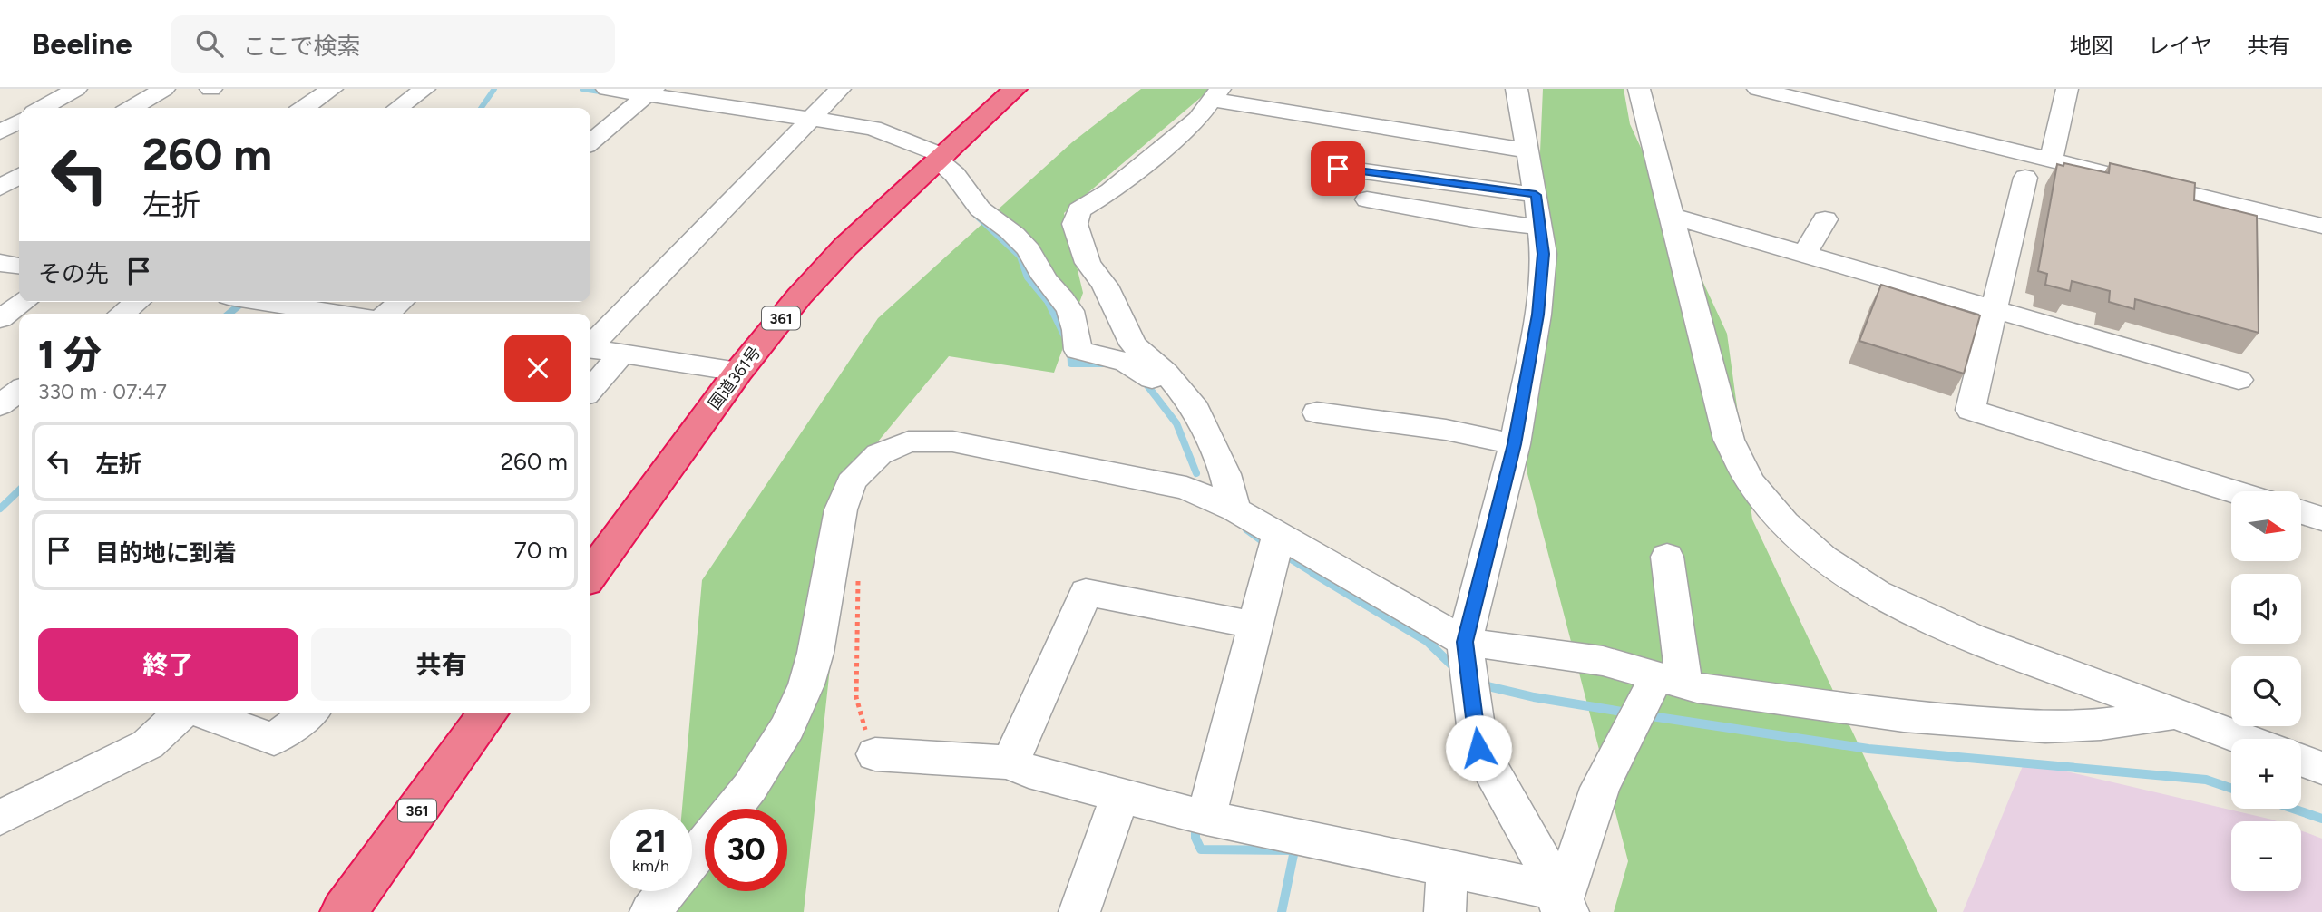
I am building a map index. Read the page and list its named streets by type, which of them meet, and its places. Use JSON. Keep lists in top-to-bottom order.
{
  "streets": {
    "highway": ["361", "国道361号"]
  },
  "north": "right",
  "page": {
    "header": "Beeline",
    "search": "ここで検索",
    "nav": ["地図", "レイヤ", "共有"],
    "turn": ["260 m", "左折"],
    "then": "その先",
    "heading": ["1 分", "330 m · 07:47"],
    "list": [
      {
        "name": "左折",
        "value": "260 m"
      },
      {
        "name": "目的地に到着",
        "value": "70 m"
      }
    ],
    "map_buttons": ["+", "−"],
    "buttons": ["終了", "共有"],
    "speed": "21 km/h",
    "limit": "30"
  }
}
